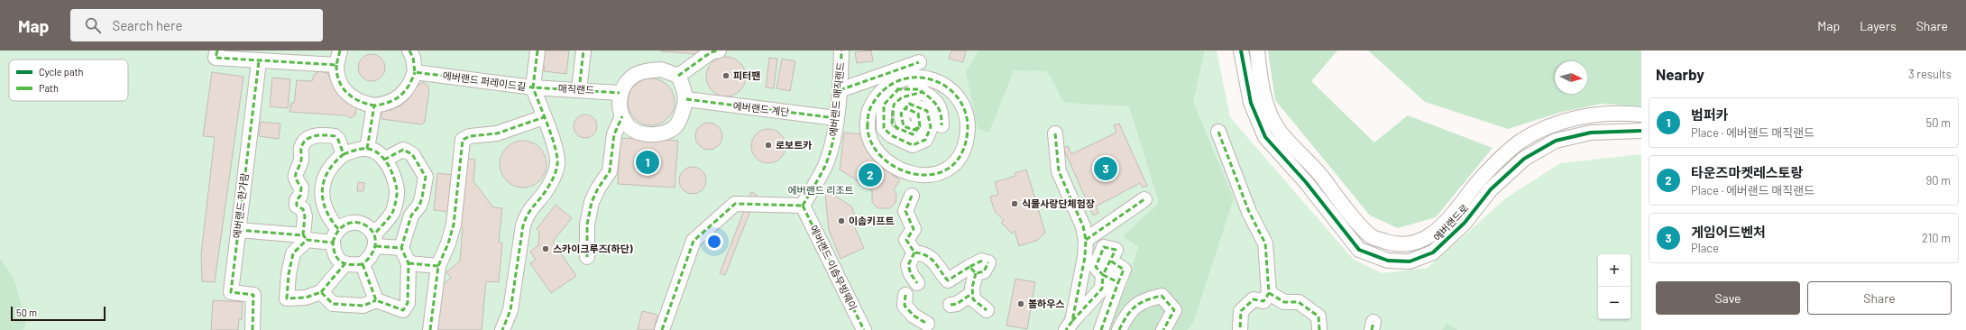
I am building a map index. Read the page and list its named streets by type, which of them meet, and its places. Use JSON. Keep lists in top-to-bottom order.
{
  "streets": {
    "street": [
      "에버랜드 퍼레이드길",
      "매직랜드",
      "에버랜드 매직랜드",
      "에버랜드 계단",
      "에버랜드 한가람",
      "에버랜드로",
      "에버랜드 이솝무빙웨이"
    ]
  },
  "crossings": [
    ["에버랜드 퍼레이드길", "매직랜드"],
    ["매직랜드", "에버랜드 계단"],
    ["에버랜드 매직랜드", "에버랜드 계단"],
    ["에버랜드 매직랜드", "에버랜드 이솝무빙웨이"]
  ],
  "parks": ["에버랜드 리조트"],
  "places": [
    "피터팬",
    "로보트카",
    "식물사랑단체험장",
    "이솝키프트",
    "스카이크루즈(하단)",
    "볼하우스"
  ],
  "legend": ["Cycle path", "Path"],
  "scale_bar": "50 m",
  "north": "right",
  "page": {
    "header": "Map",
    "search": "Search here",
    "nav": ["Map", "Layers", "Share"],
    "heading": ["Nearby", "3 results"],
    "list": [
      {
        "mark": "1",
        "name": "범퍼카",
        "note": "Place · 에버랜드 매직랜드",
        "value": "50 m"
      },
      {
        "mark": "2",
        "name": "타운즈마켓레스토랑",
        "note": "Place · 에버랜드 매직랜드",
        "value": "90 m"
      },
      {
        "mark": "3",
        "name": "게임어드벤처",
        "note": "Place",
        "value": "210 m"
      }
    ],
    "pins": ["1", "3", "2"],
    "map_buttons": ["+", "−"],
    "buttons": ["Save", "Share"],
    "scale": "50 m"
  }
}
